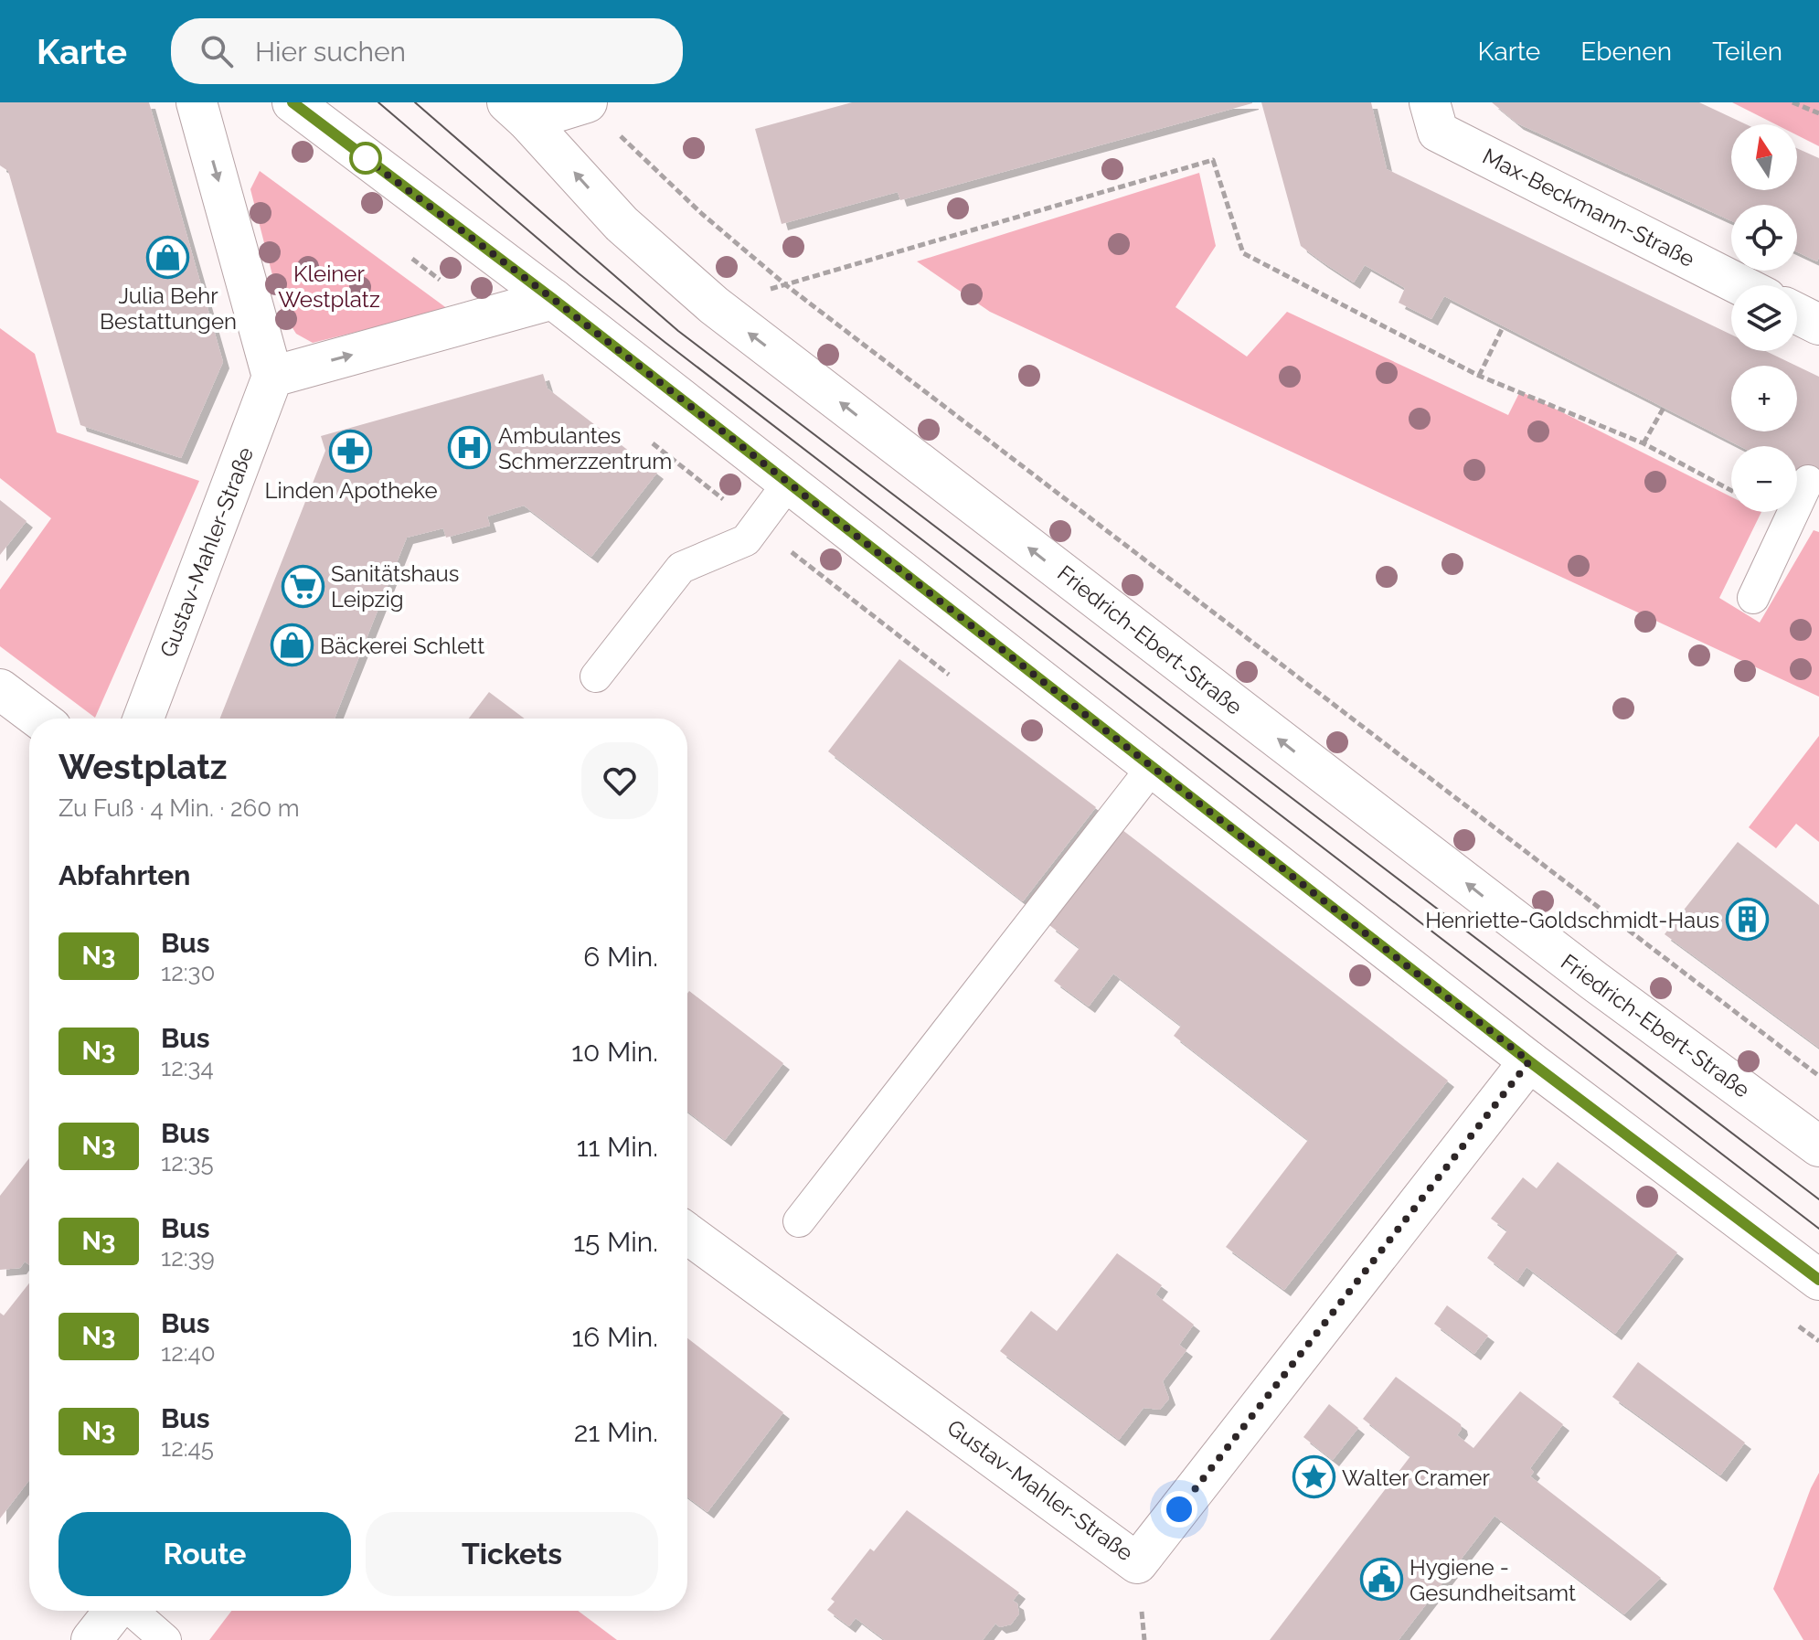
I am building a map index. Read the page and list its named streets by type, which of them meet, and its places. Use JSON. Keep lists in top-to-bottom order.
{
  "streets": {
    "main road": ["Max-Beckmann-Straße", "Gustav-Mahler-Straße", "Friedrich-Ebert-Straße"]
  },
  "parks": ["Kleiner Westplatz"],
  "places": {
    "shop": ["Julia Behr Bestattungen", "Bäckerei Schlett"],
    "hospital": ["Ambulantes Schmerzzentrum"],
    "pharmacy": ["Linden Apotheke"],
    "supermarket": ["Sanitätshaus Leipzig"],
    "building": ["Henriette-Goldschmidt-Haus"],
    "place": ["Walter Cramer"],
    "public building": ["Hygiene - Gesundheitsamt"]
  },
  "lines": ["bus line N3"],
  "north": "top",
  "page": {
    "header": "Karte",
    "search": "Hier suchen",
    "nav": ["Karte", "Ebenen", "Teilen"],
    "map_buttons": ["+", "−"],
    "heading": [
      ["Westplatz", "Zu Fuß · 4 Min. · 260 m"],
      "Abfahrten"
    ],
    "list": [
      {
        "mark": "N3",
        "name": "Bus",
        "note": "12:30",
        "value": "6 Min."
      },
      {
        "mark": "N3",
        "name": "Bus",
        "note": "12:34",
        "value": "10 Min."
      },
      {
        "mark": "N3",
        "name": "Bus",
        "note": "12:35",
        "value": "11 Min."
      },
      {
        "mark": "N3",
        "name": "Bus",
        "note": "12:39",
        "value": "15 Min."
      },
      {
        "mark": "N3",
        "name": "Bus",
        "note": "12:40",
        "value": "16 Min."
      },
      {
        "mark": "N3",
        "name": "Bus",
        "note": "12:45",
        "value": "21 Min."
      }
    ],
    "buttons": ["Route", "Tickets"]
  }
}
